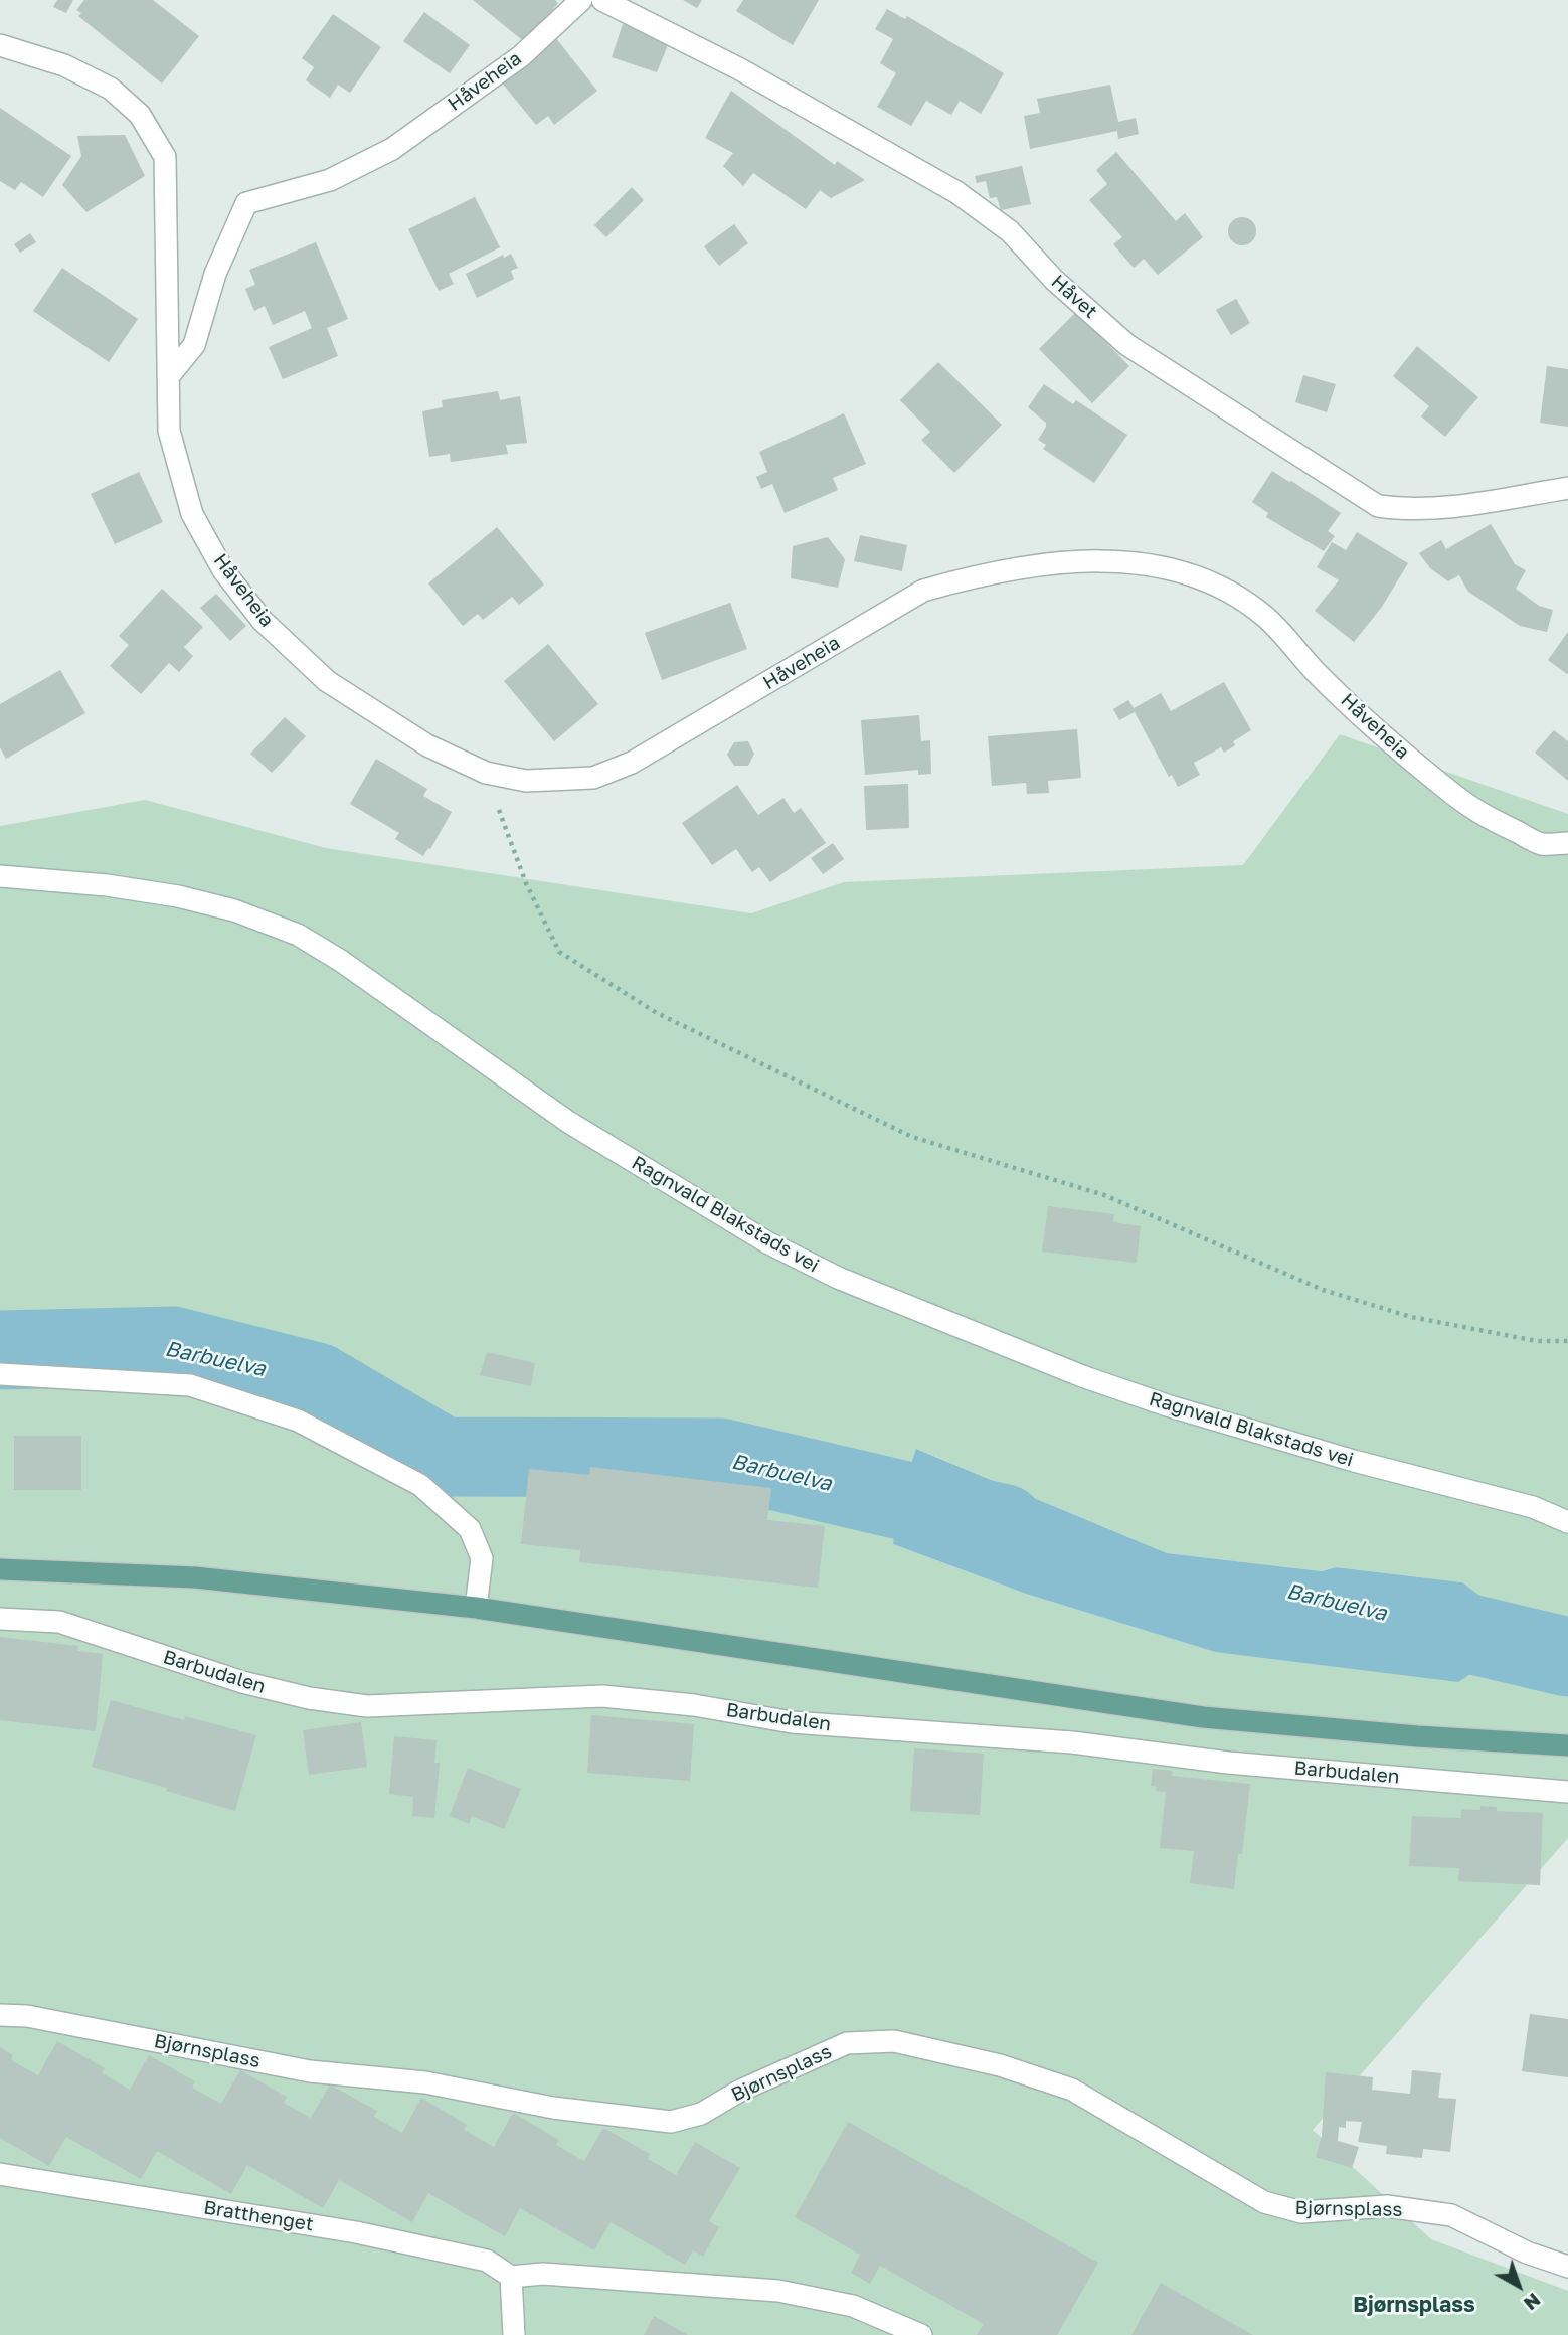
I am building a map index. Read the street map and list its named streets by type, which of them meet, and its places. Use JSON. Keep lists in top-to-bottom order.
{
  "streets": {
    "street": [
      "Håveheia",
      "Håvet",
      "Ragnvald Blakstads vei",
      "Barbudalen",
      "Bjørnsplass",
      "Bratthenget"
    ]
  },
  "districts": ["Bjørnsplass"],
  "water": ["Barbuelva"],
  "north": "bottom right"
}
